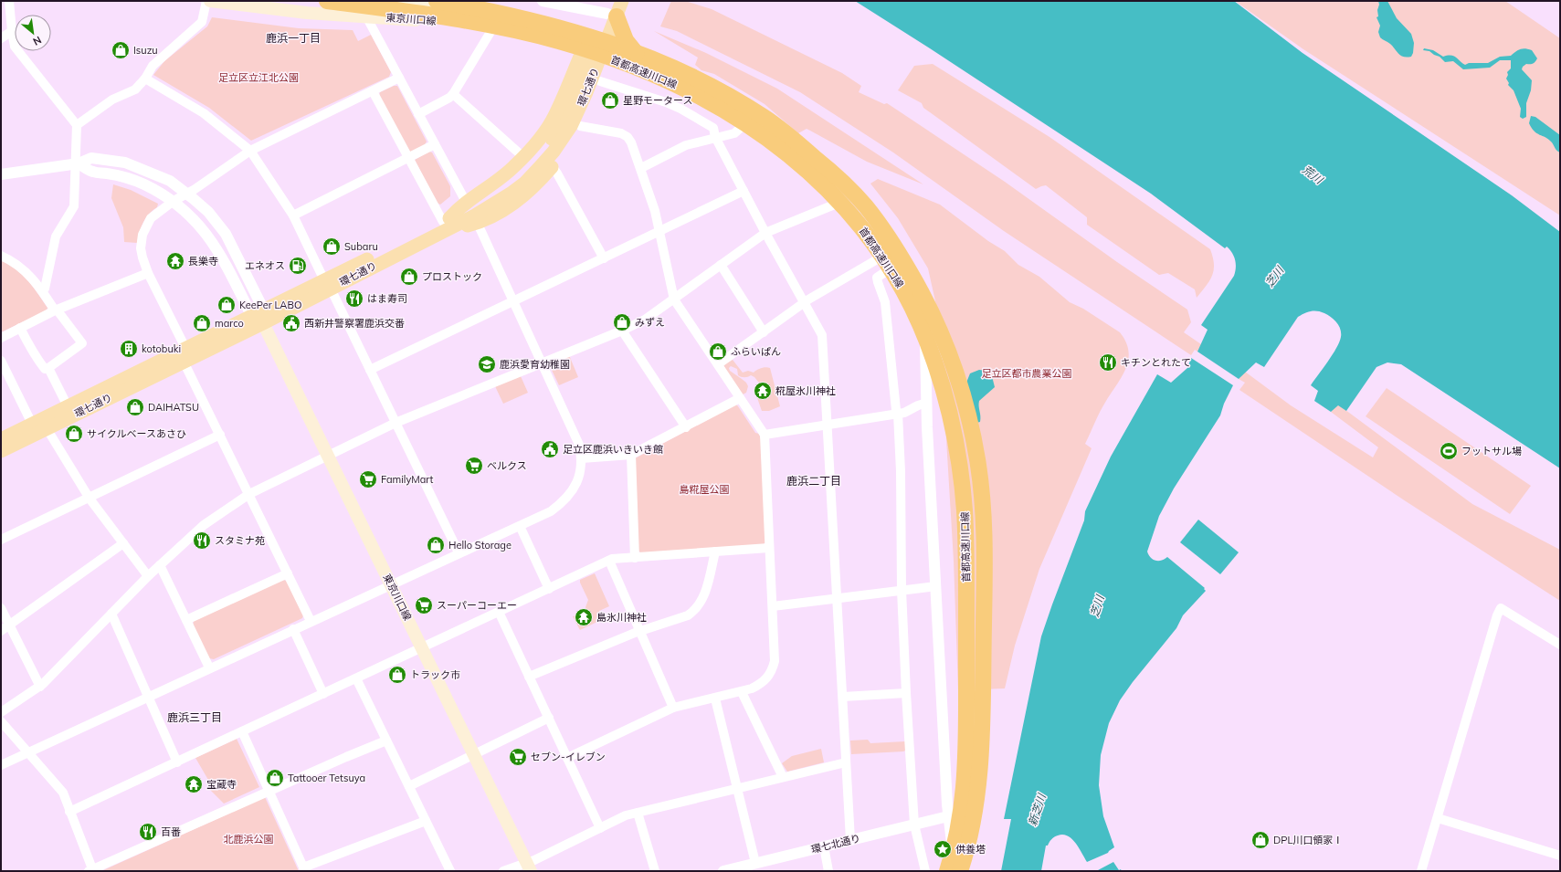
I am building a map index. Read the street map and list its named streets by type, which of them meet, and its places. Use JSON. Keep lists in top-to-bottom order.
{
  "streets": {
    "highway": ["首都高速川口線"],
    "main road": ["東京川口線", "環七通り"],
    "street": ["環七北通り"]
  },
  "crossings": [
    ["東京川口線", "環七通り"]
  ],
  "districts": ["鹿浜一丁目", "鹿浜二丁目", "鹿浜三丁目"],
  "water": ["荒川", "芝川", "新芝川"],
  "parks": [
    "足立区立江北公園",
    "足立区都市農業公園",
    "島糀屋公園",
    "北鹿浜公園"
  ],
  "places": {
    "shop": [
      "Isuzu",
      "星野モータース",
      "Subaru",
      "プロストック",
      "KeePer LABO",
      "みずえ",
      "marco",
      "ふらいぱん",
      "DAIHATSU",
      "サイクルベースあさひ",
      "Hello Storage",
      "トラック市",
      "Tattooer Tetsuya",
      "DPL川口領家Ⅰ"
    ],
    "temple": [
      "長樂寺",
      "糀屋氷川神社",
      "島氷川神社",
      "宝蔵寺"
    ],
    "fuel station": ["エネオス"],
    "restaurant": [
      "はま寿司",
      "キチンとれたて",
      "スタミナ苑",
      "百番"
    ],
    "public building": ["西新井警察署鹿浜交番", "足立区鹿浜いきいき館"],
    "building": ["kotobuki"],
    "school or university": ["鹿浜愛育幼稚園"],
    "sports": ["フットサル場"],
    "supermarket": [
      "ベルクス",
      "FamilyMart",
      "スーパーコーエー",
      "セブン-イレブン"
    ],
    "place": ["供養塔"]
  },
  "north": "bottom right"
}
